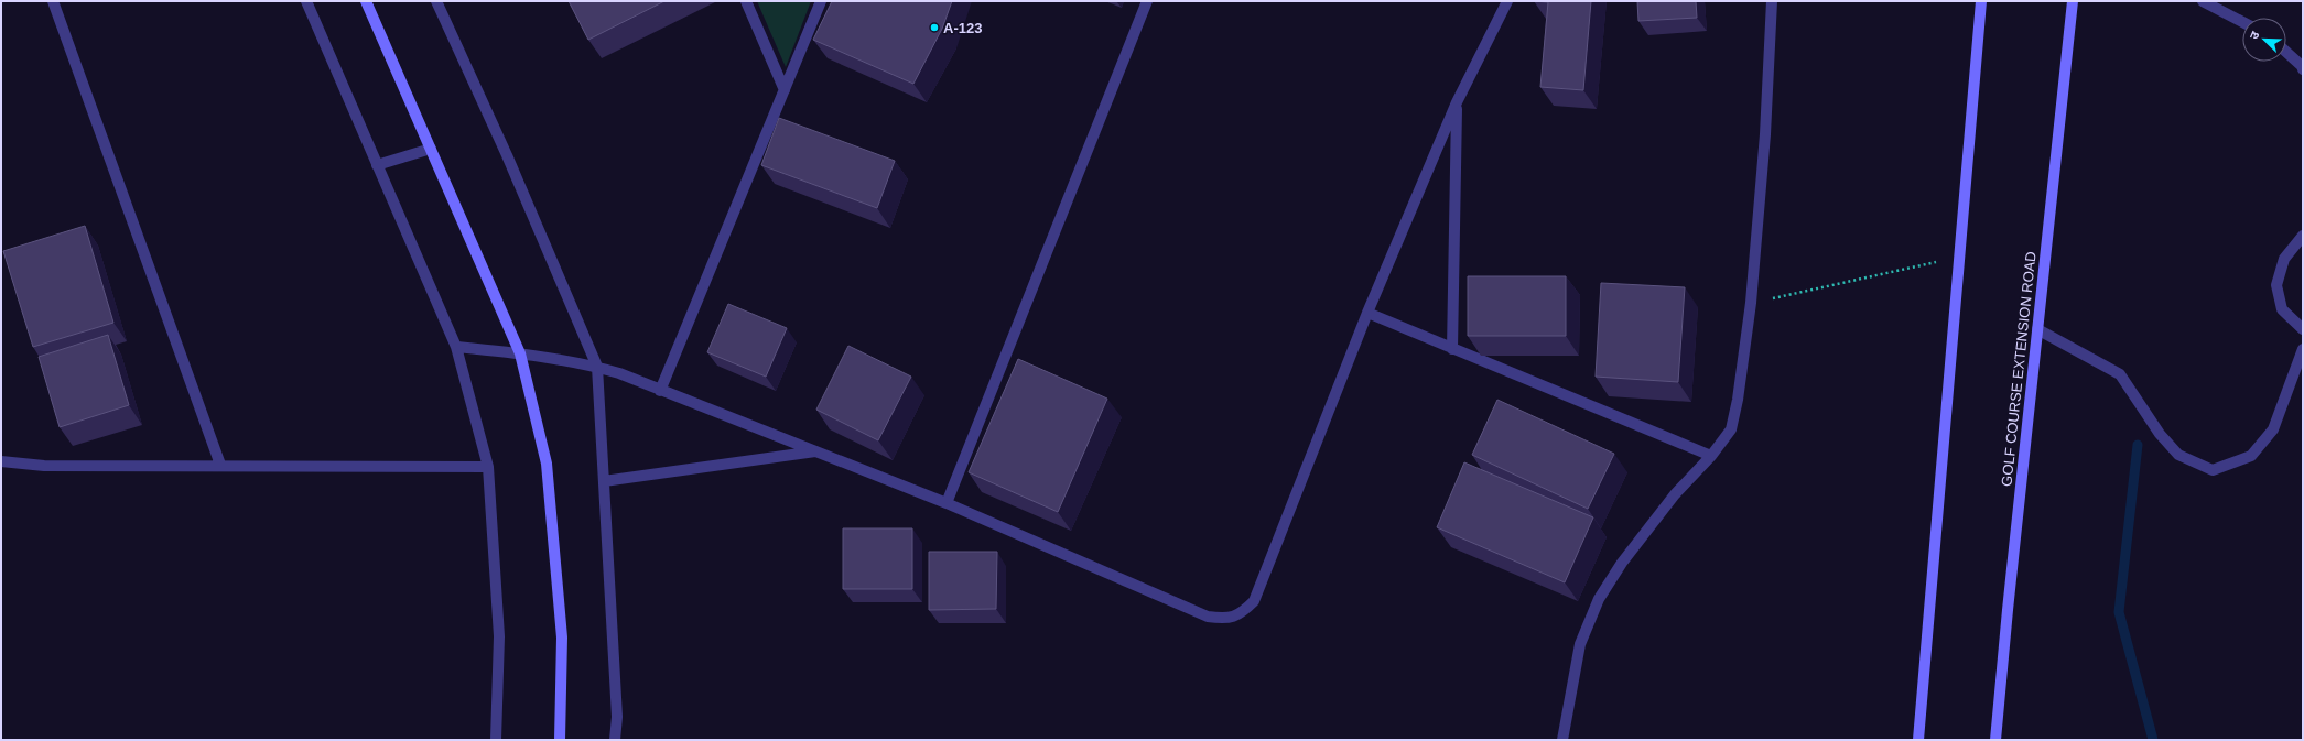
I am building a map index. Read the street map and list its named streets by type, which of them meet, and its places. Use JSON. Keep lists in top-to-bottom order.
{
  "streets": {
    "main road": ["GOLF COURSE EXTENSION ROAD"]
  },
  "places": ["A-123"],
  "north": "top left"
}
